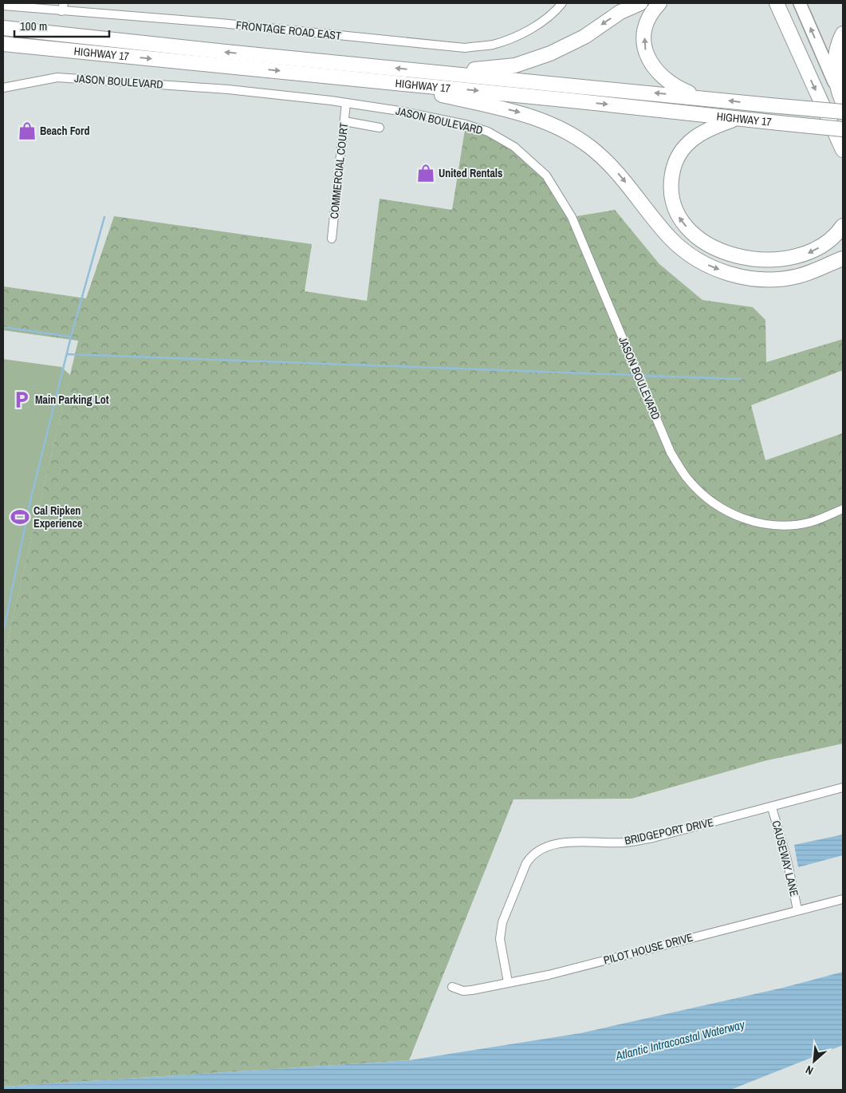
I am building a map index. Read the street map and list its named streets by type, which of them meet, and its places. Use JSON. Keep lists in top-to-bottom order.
{
  "streets": {
    "highway": ["HIGHWAY 17"],
    "street": [
      "FRONTAGE ROAD EAST",
      "JASON BOULEVARD",
      "COMMERCIAL COURT",
      "BRIDGEPORT DRIVE",
      "CAUSEWAY LANE",
      "PILOT HOUSE DRIVE"
    ]
  },
  "crossings": [
    ["JASON BOULEVARD", "COMMERCIAL COURT"],
    ["BRIDGEPORT DRIVE", "CAUSEWAY LANE"],
    ["BRIDGEPORT DRIVE", "PILOT HOUSE DRIVE"],
    ["CAUSEWAY LANE", "PILOT HOUSE DRIVE"]
  ],
  "water": ["Atlantic Intracoastal Waterway"],
  "places": {
    "shop": ["Beach Ford", "United Rentals"],
    "parking": ["Main Parking Lot"],
    "sports": ["Cal Ripken Experience"]
  },
  "scale_bar": "100 m",
  "north": "bottom left"
}
